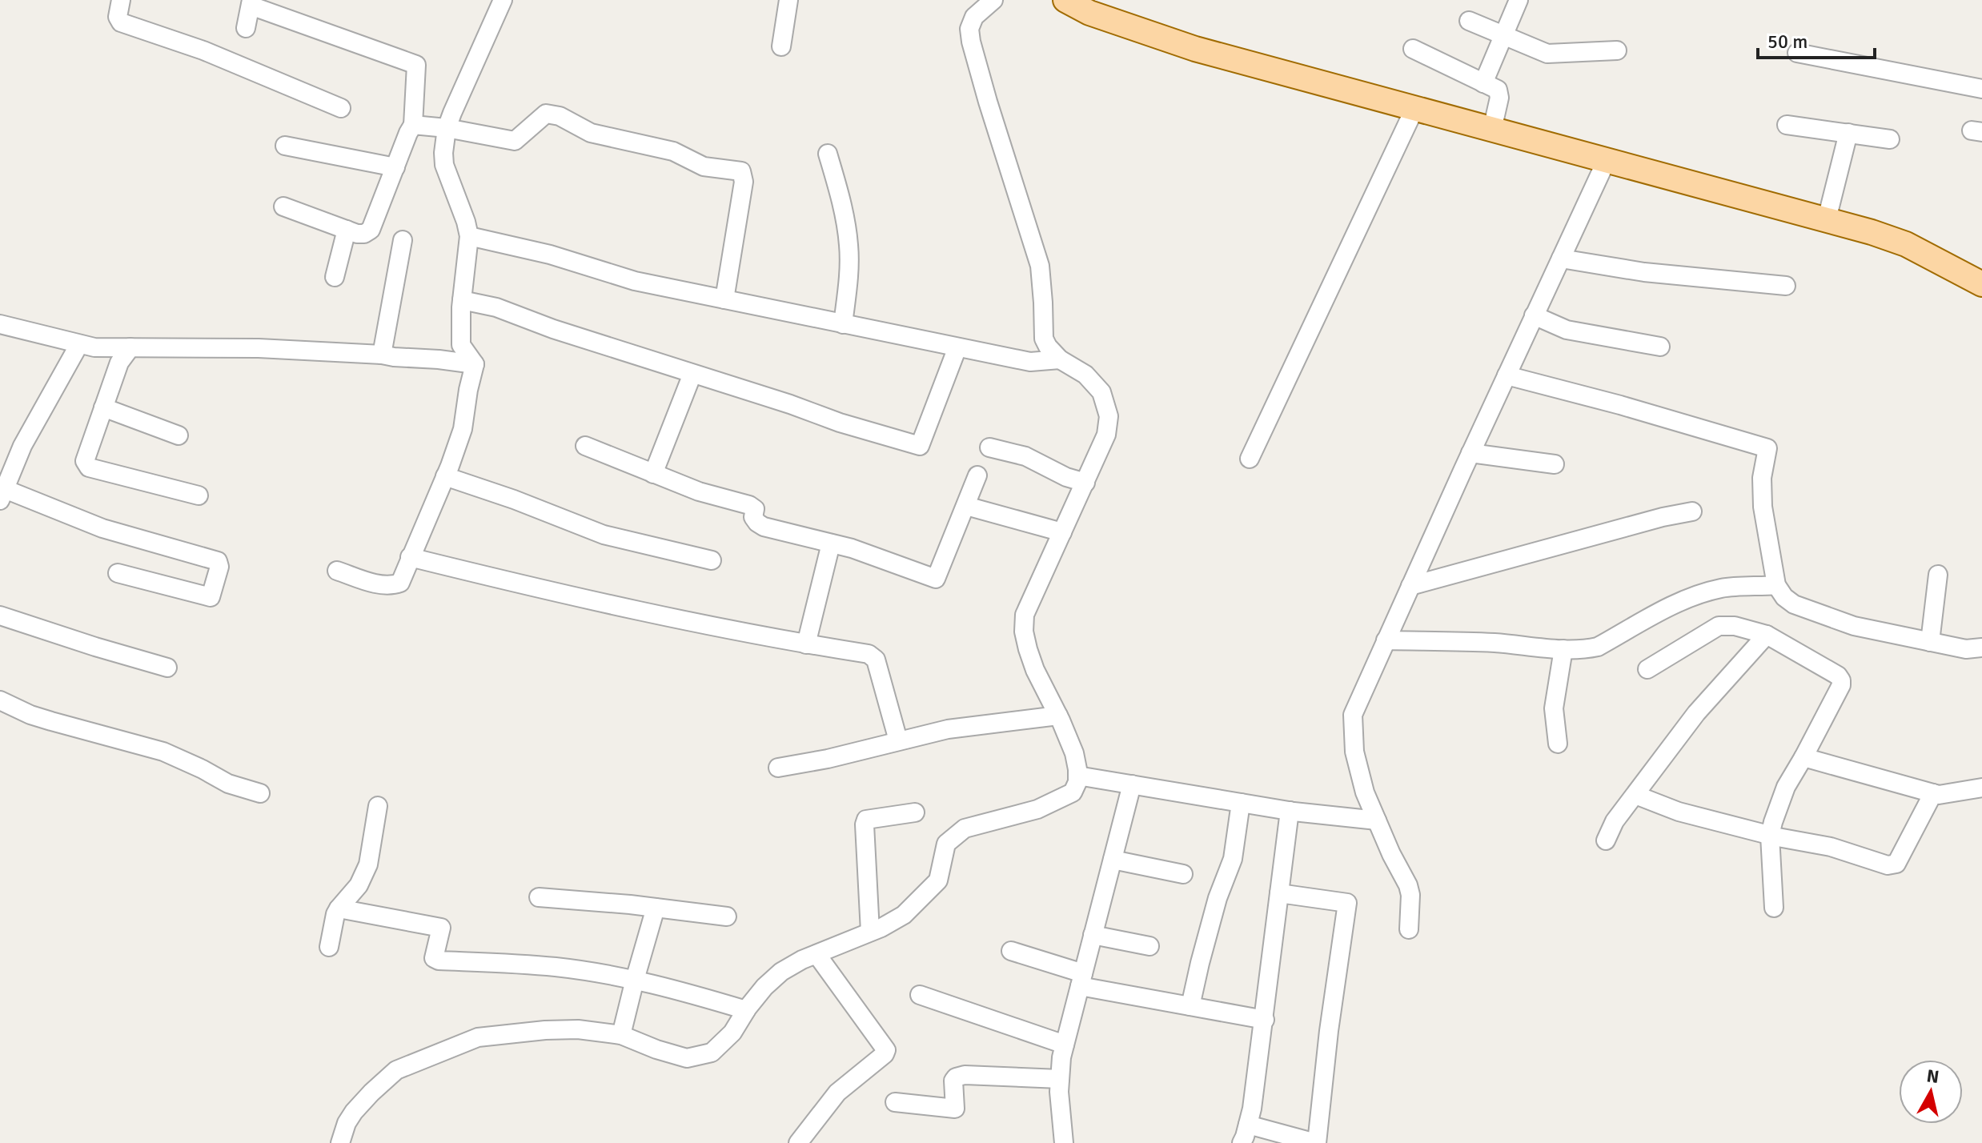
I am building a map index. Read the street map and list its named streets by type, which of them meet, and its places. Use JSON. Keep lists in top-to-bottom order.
{
  "scale_bar": "50 m",
  "north": "top"
}
